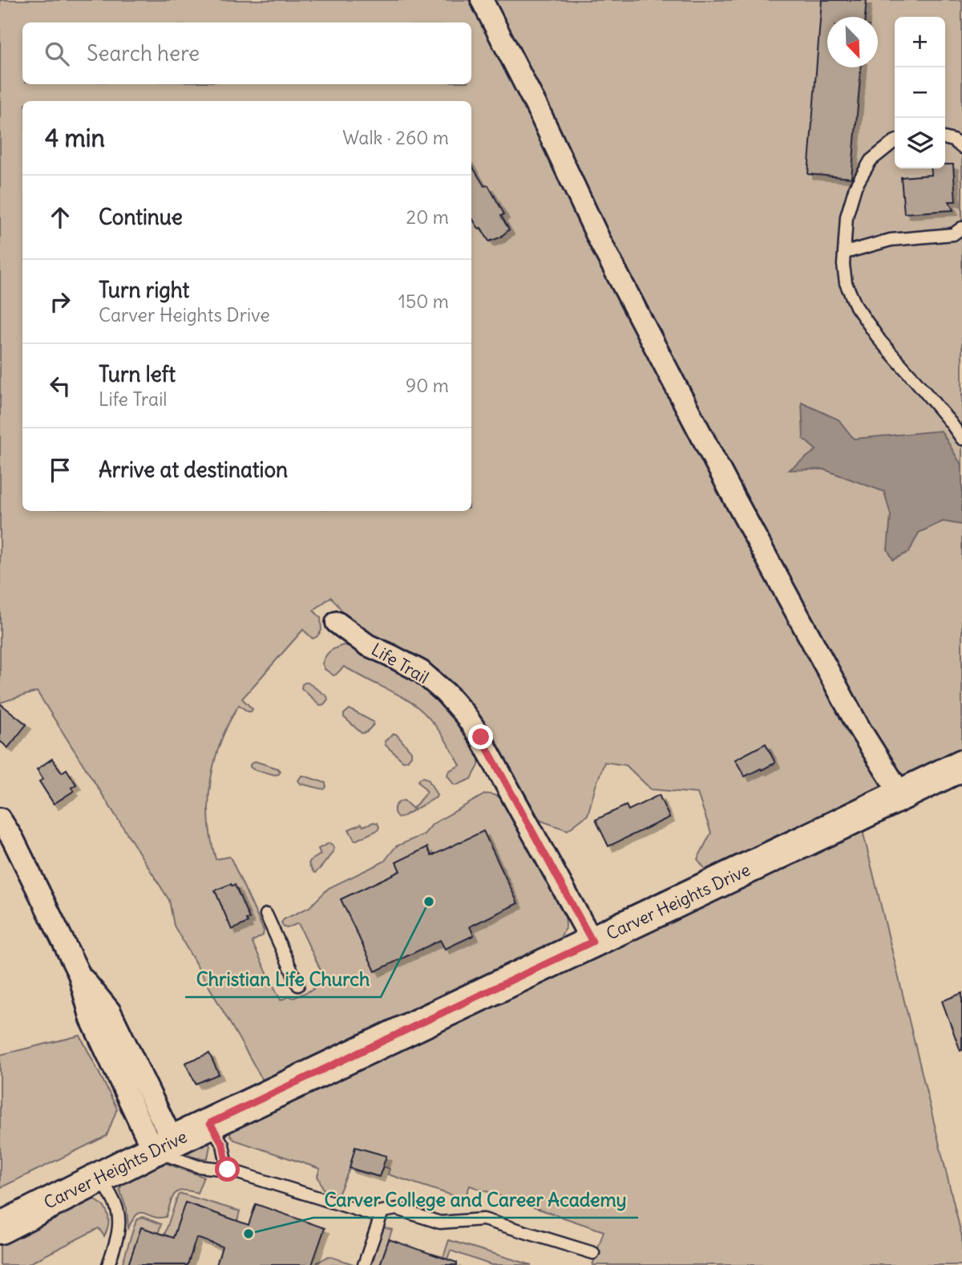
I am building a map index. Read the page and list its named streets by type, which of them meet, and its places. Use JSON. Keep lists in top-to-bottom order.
{
  "streets": {
    "street": ["Life Trail", "Carver Heights Drive"]
  },
  "crossings": [
    ["Life Trail", "Carver Heights Drive"]
  ],
  "places": ["Christian Life Church", "Carver College and Career Academy"],
  "north": "bottom right",
  "page": {
    "map_buttons": ["+", "−"],
    "search": "Search here",
    "heading": ["4 min", "Walk · 260 m"],
    "list": [
      ["Continue", "20 m"],
      ["Turn right", "Carver Heights Drive", "150 m"],
      ["Turn left", "Life Trail", "90 m"],
      "Arrive at destination"
    ]
  }
}
